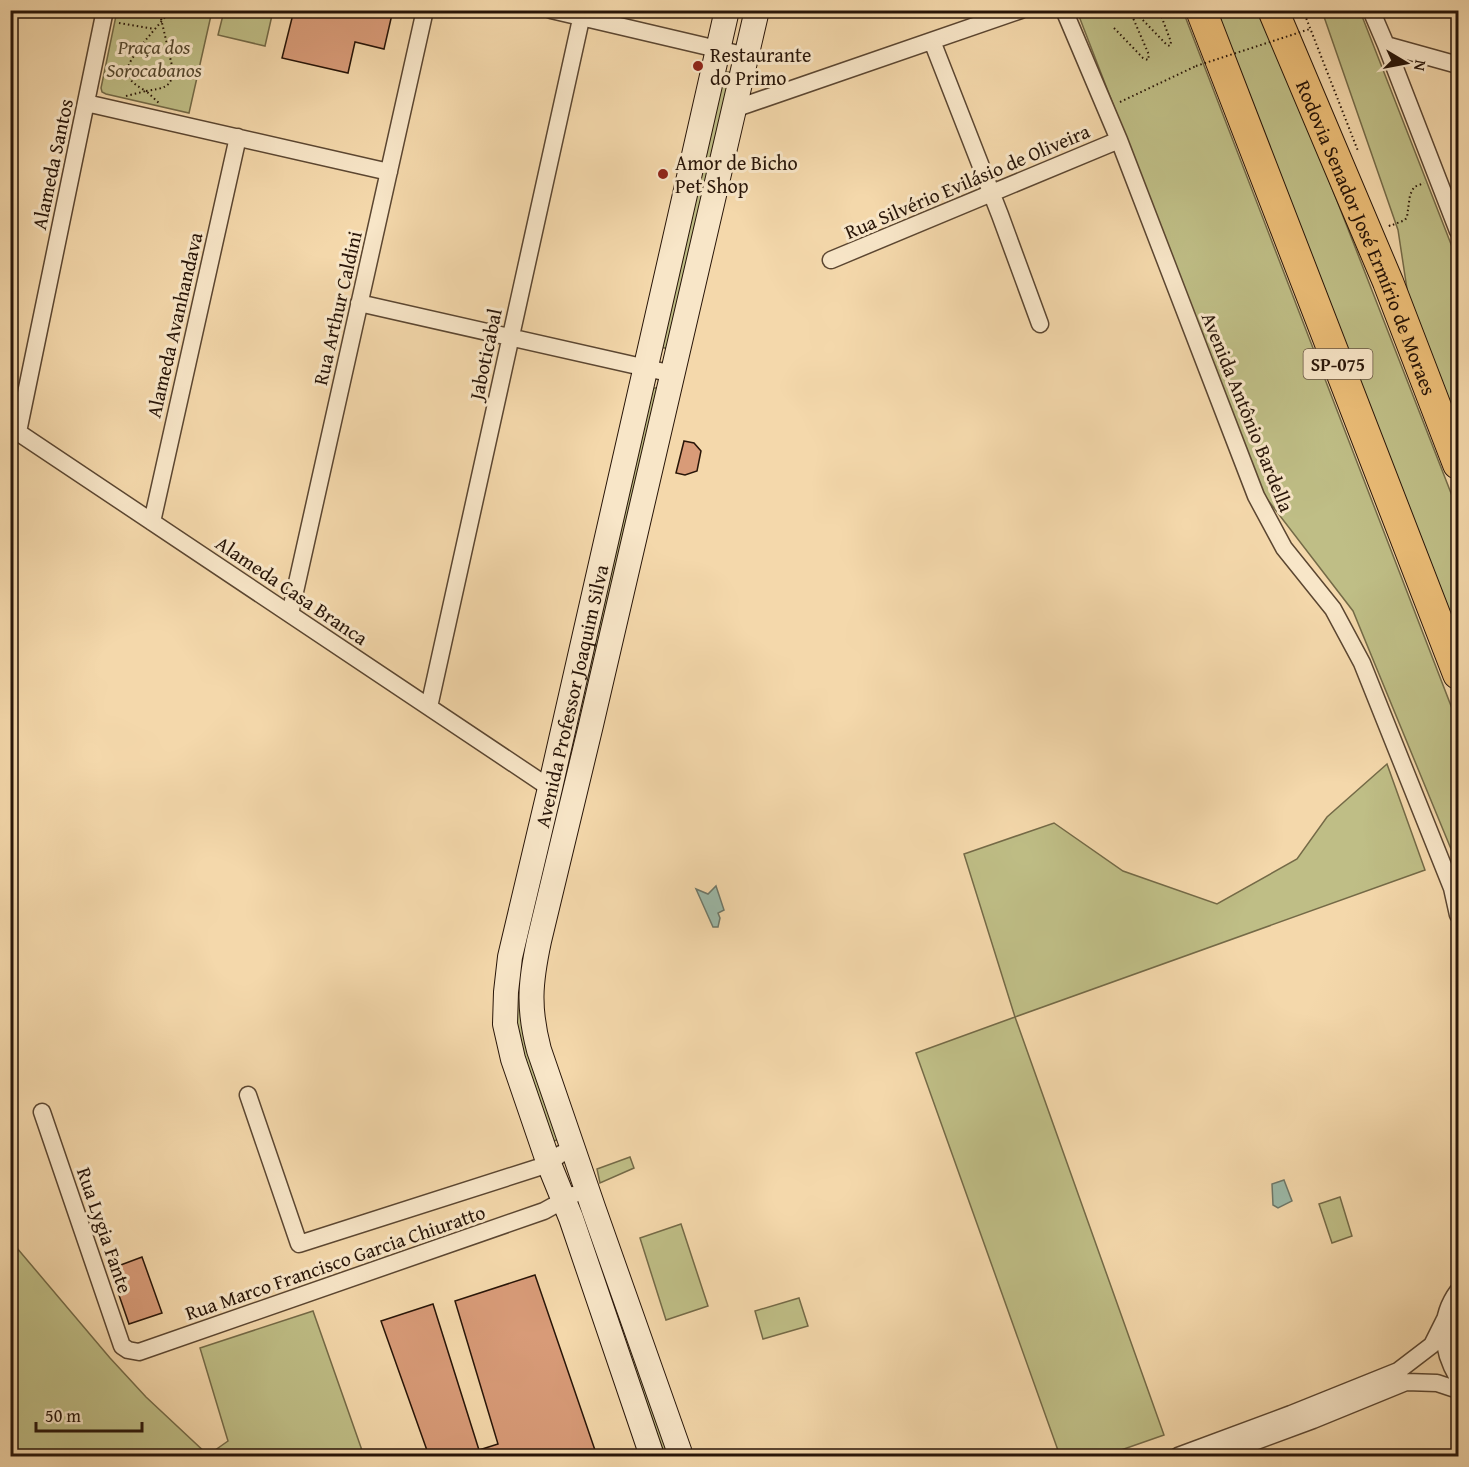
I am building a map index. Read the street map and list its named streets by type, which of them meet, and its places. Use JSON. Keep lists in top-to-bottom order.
{
  "streets": {
    "highway": ["Rodovia Senador José Ermírio de Moraes", "SP-075"],
    "main road": ["Avenida Professor Joaquim Silva"],
    "street": [
      "Alameda Santos",
      "Rua Silvério Evilásio de Oliveira",
      "Rua Arthur Caldini",
      "Alameda Avanhandava",
      "Jaboticabal",
      "Avenida Antônio Bardella",
      "Alameda Casa Branca",
      "Rua Lygia Fante",
      "Rua Marco Francisco Garcia Chiuratto"
    ]
  },
  "crossings": [
    ["Alameda Santos", "Alameda Casa Branca"],
    ["Rua Silvério Evilásio de Oliveira", "Avenida Antônio Bardella"],
    ["Rua Arthur Caldini", "Alameda Casa Branca"],
    ["Alameda Avanhandava", "Alameda Casa Branca"],
    ["Jaboticabal", "Alameda Casa Branca"],
    ["Alameda Casa Branca", "Avenida Professor Joaquim Silva"],
    ["Avenida Professor Joaquim Silva", "Rua Marco Francisco Garcia Chiuratto"],
    ["Rua Lygia Fante", "Rua Marco Francisco Garcia Chiuratto"]
  ],
  "parks": ["Praça dos Sorocabanos"],
  "places": ["Restaurante do Primo", "Amor de Bicho Pet Shop"],
  "scale_bar": "50 m",
  "north": "right"
}
